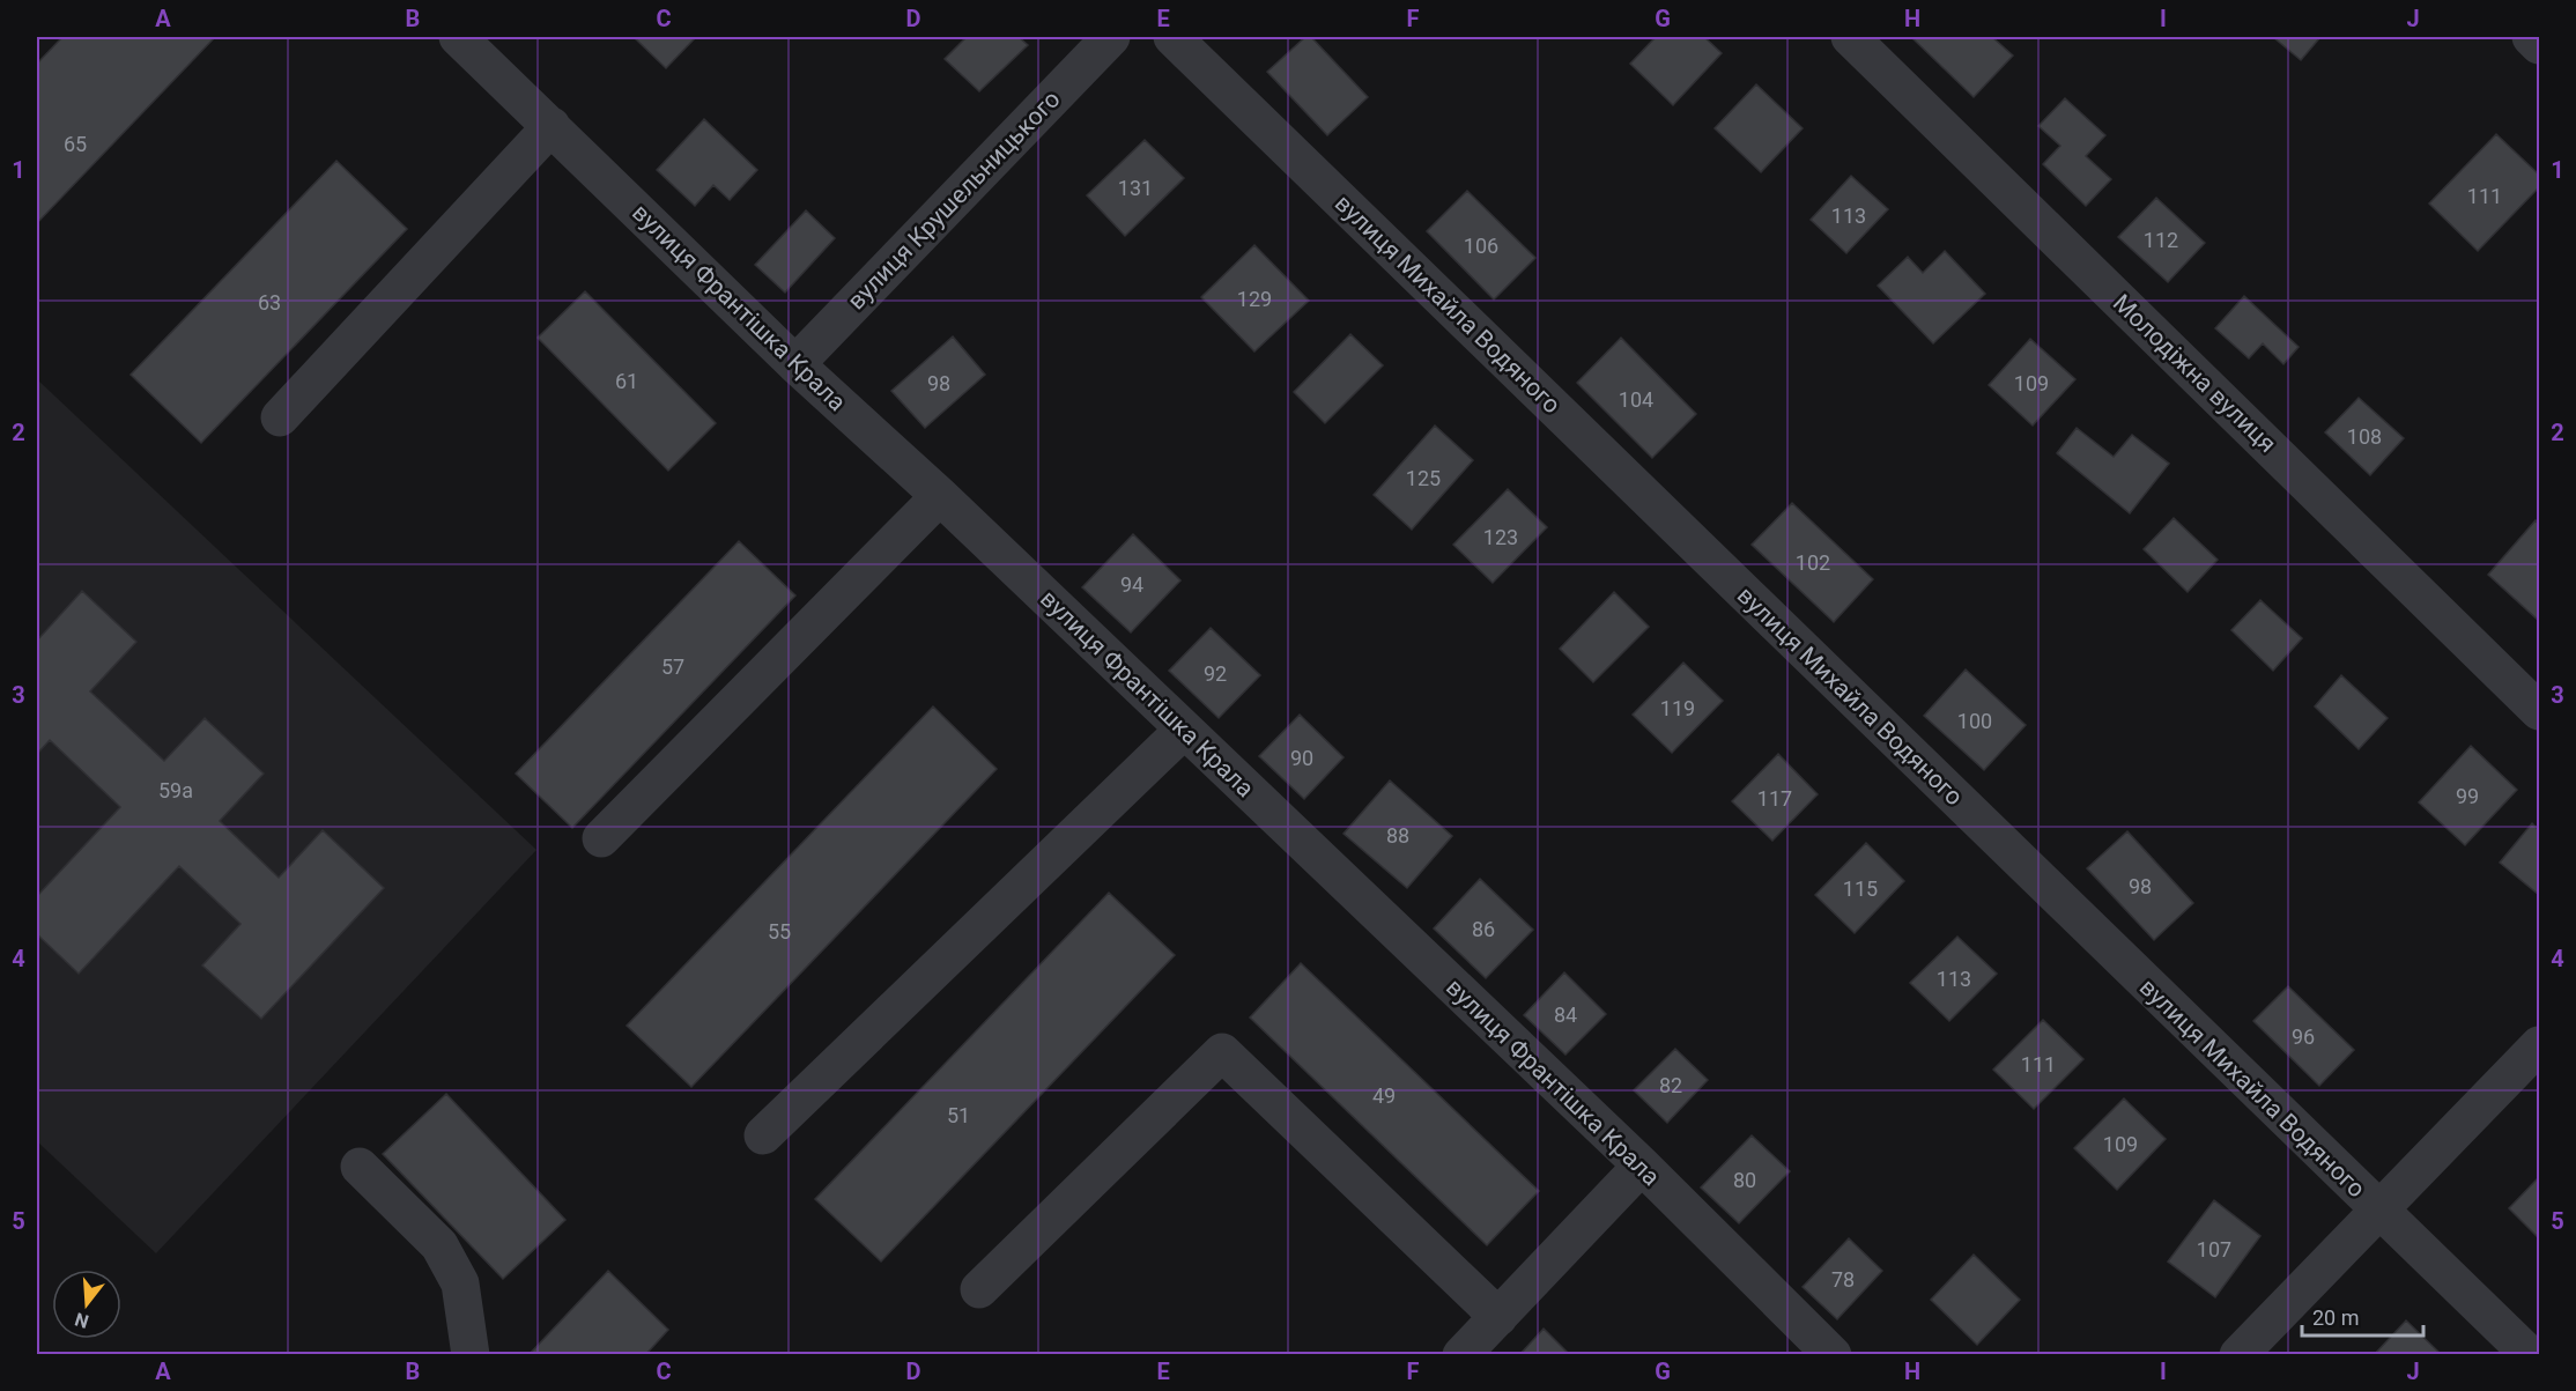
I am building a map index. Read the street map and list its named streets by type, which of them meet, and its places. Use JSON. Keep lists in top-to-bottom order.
{
  "streets": {
    "street": [
      "вулиця Крушельницького",
      "вулиця Михайла Водяного",
      "вулиця Франтішка Крала",
      "Молодіжна вулиця"
    ]
  },
  "crossings": [
    ["вулиця Крушельницького", "вулиця Франтішка Крала"]
  ],
  "house_numbers": [
    "65",
    "131",
    "111",
    "113",
    "112",
    "106",
    "129",
    "63",
    "61",
    "98",
    "109",
    "104",
    "108",
    "125",
    "123",
    "102",
    "94",
    "57",
    "92",
    "119",
    "100",
    "90",
    "59а",
    "99",
    "117",
    "88",
    "98",
    "115",
    "86",
    "55",
    "113",
    "84",
    "96",
    "111",
    "82",
    "49",
    "51",
    "109",
    "80",
    "107",
    "78"
  ],
  "scale_bar": "20 m",
  "north": "bottom",
  "grid": {
    "columns": [
      "A",
      "B",
      "C",
      "D",
      "E",
      "F",
      "G",
      "H",
      "I",
      "J"
    ],
    "rows": [
      "1",
      "2",
      "3",
      "4",
      "5"
    ]
  }
}
